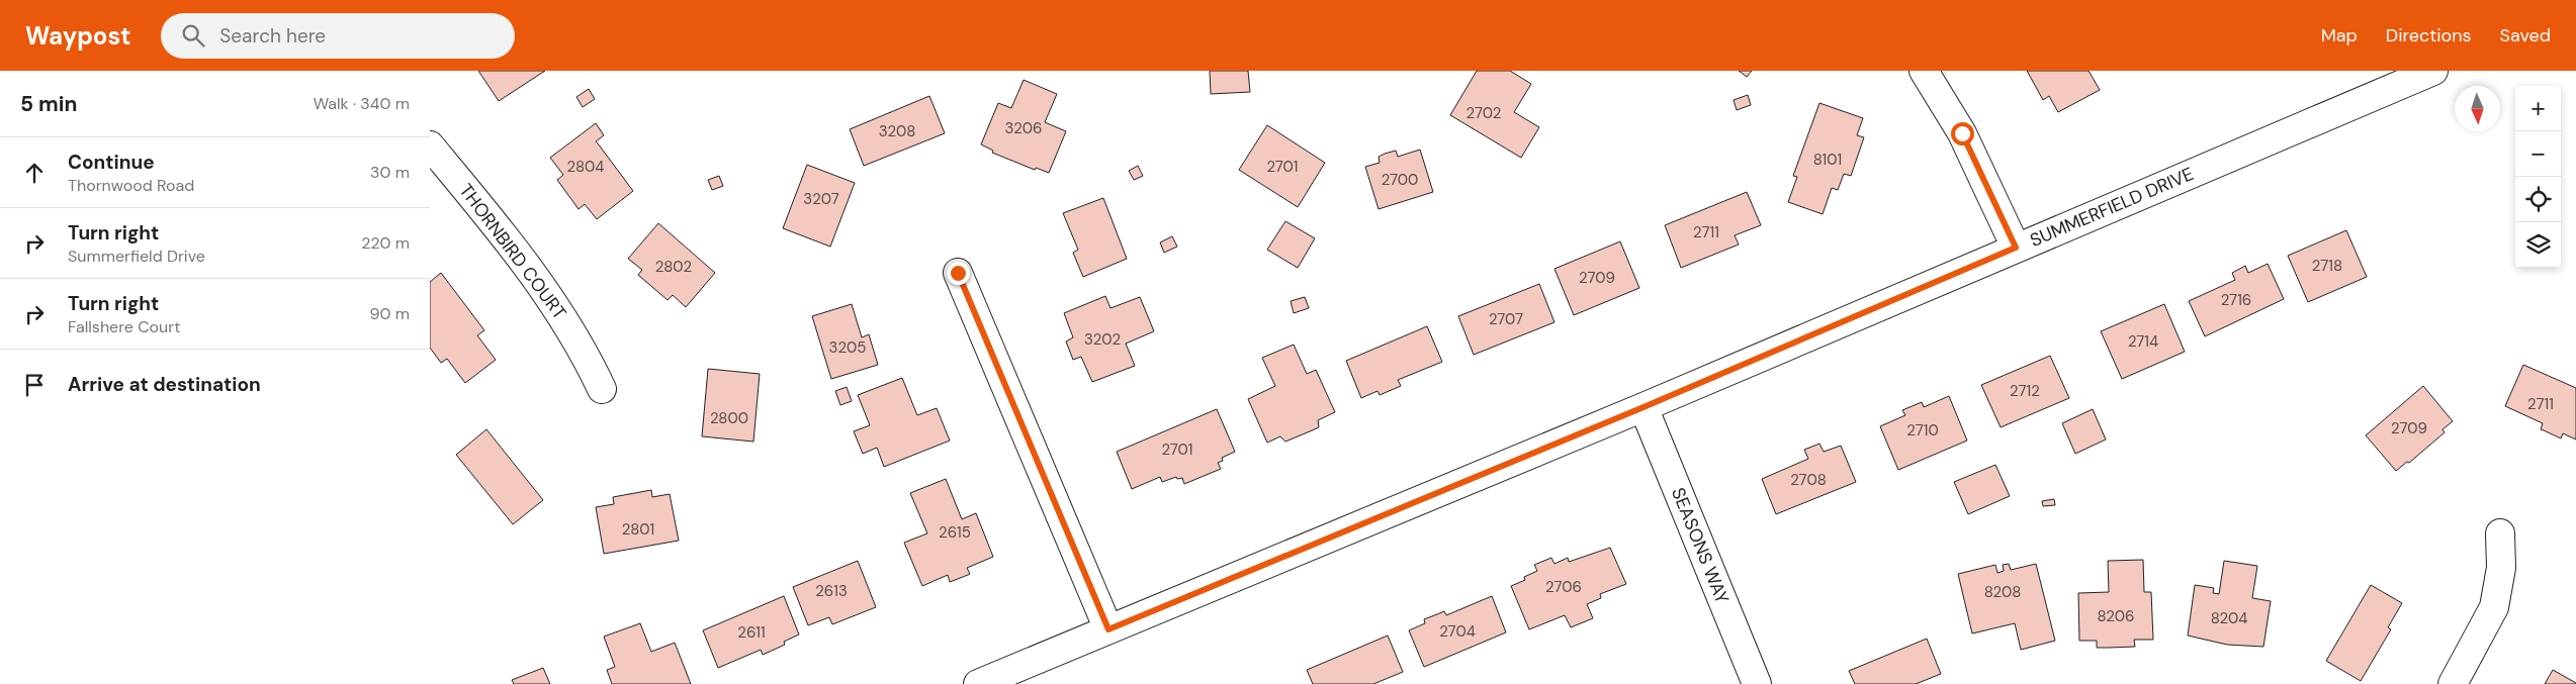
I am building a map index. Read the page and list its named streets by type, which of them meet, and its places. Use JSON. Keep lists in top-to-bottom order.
{
  "streets": {
    "street": ["SUMMERFIELD DRIVE", "THORNBIRD COURT", "SEASONS WAY"]
  },
  "crossings": [
    ["SUMMERFIELD DRIVE", "SEASONS WAY"]
  ],
  "house_numbers": [
    "2702",
    "3206",
    "3208",
    "8101",
    "2804",
    "2701",
    "2700",
    "3207",
    "2711",
    "2718",
    "2802",
    "2709",
    "2716",
    "2707",
    "3202",
    "2714",
    "3205",
    "2712",
    "2711",
    "2800",
    "2709",
    "2710",
    "2701",
    "2708",
    "2801",
    "2615",
    "2706",
    "2613",
    "8208",
    "8206",
    "8204",
    "2704",
    "2611"
  ],
  "north": "bottom",
  "page": {
    "header": "Waypost",
    "search": "Search here",
    "nav": ["Map", "Directions", "Saved"],
    "heading": ["5 min", "Walk · 340 m"],
    "map_buttons": ["+", "−"],
    "list": [
      ["Continue", "Thornwood Road", "30 m"],
      ["Turn right", "Summerfield Drive", "220 m"],
      ["Turn right", "Fallshere Court", "90 m"],
      "Arrive at destination"
    ]
  }
}
